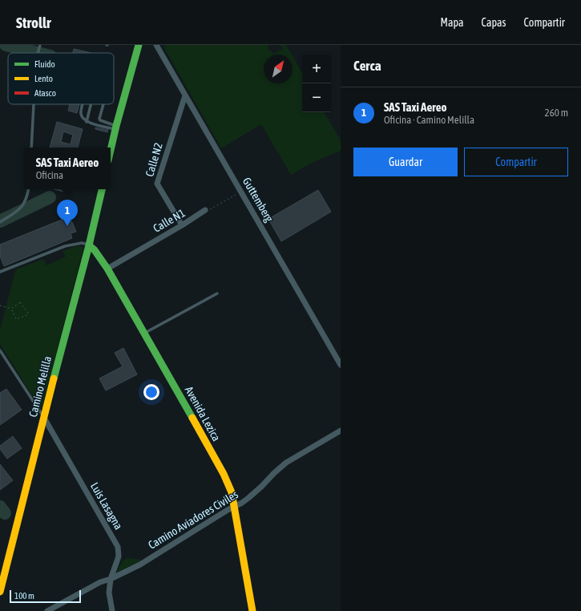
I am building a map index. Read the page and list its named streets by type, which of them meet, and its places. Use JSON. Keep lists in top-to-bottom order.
{
  "streets": {
    "street": [
      "Calle N2",
      "Guttemberg",
      "Calle N1",
      "Camino Melilla",
      "Avenida Lezica",
      "Luis Lasagna",
      "Camino Aviadores Civiles"
    ]
  },
  "crossings": [
    ["Calle N2", "Guttemberg"],
    ["Calle N2", "Calle N1"],
    ["Calle N1", "Avenida Lezica"],
    ["Camino Melilla", "Avenida Lezica"],
    ["Camino Melilla", "Luis Lasagna"],
    ["Avenida Lezica", "Camino Aviadores Civiles"],
    ["Luis Lasagna", "Camino Aviadores Civiles"]
  ],
  "legend": ["Fluido", "Lento", "Atasco"],
  "scale_bar": "100 m",
  "north": "top right",
  "page": {
    "header": "Strollr",
    "nav": ["Mapa", "Capas", "Compartir"],
    "heading": "Cerca",
    "map_buttons": ["+", "−"],
    "list": [
      {
        "mark": "1",
        "name": "SAS Taxi Aereo",
        "note": "Oficina · Camino Melilla",
        "value": "260 m"
      }
    ],
    "buttons": ["Guardar", "Compartir"],
    "popup": ["SAS Taxi Aereo", "Oficina"],
    "pins": "1",
    "scale": "100 m"
  }
}
